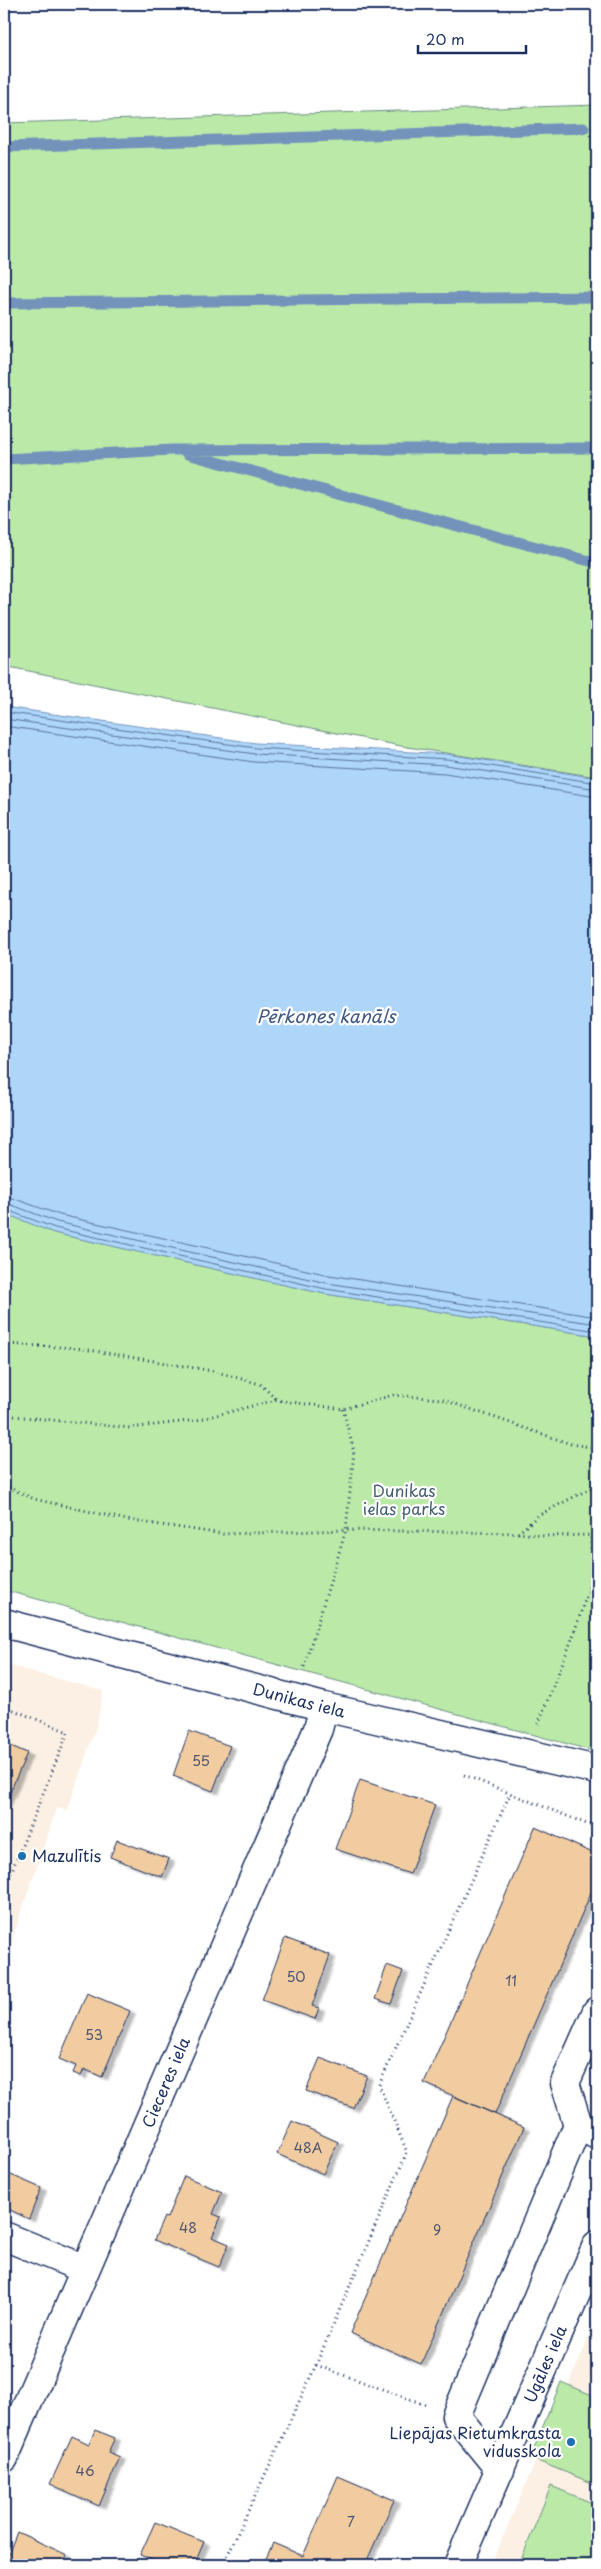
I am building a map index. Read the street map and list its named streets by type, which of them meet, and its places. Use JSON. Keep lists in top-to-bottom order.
{
  "streets": {
    "street": ["Dunikas iela", "Cieceres iela", "Ugāles iela"]
  },
  "crossings": [
    ["Dunikas iela", "Cieceres iela"]
  ],
  "water": ["Pērkones kanāls"],
  "parks": ["Dunikas ielas parks"],
  "places": ["Mazulītis", "Liepājas Rietumkrasta vidusskola"],
  "house_numbers": [
    "55",
    "50",
    "11",
    "53",
    "48A",
    "48",
    "9",
    "46",
    "7"
  ],
  "scale_bar": "20 m"
}
